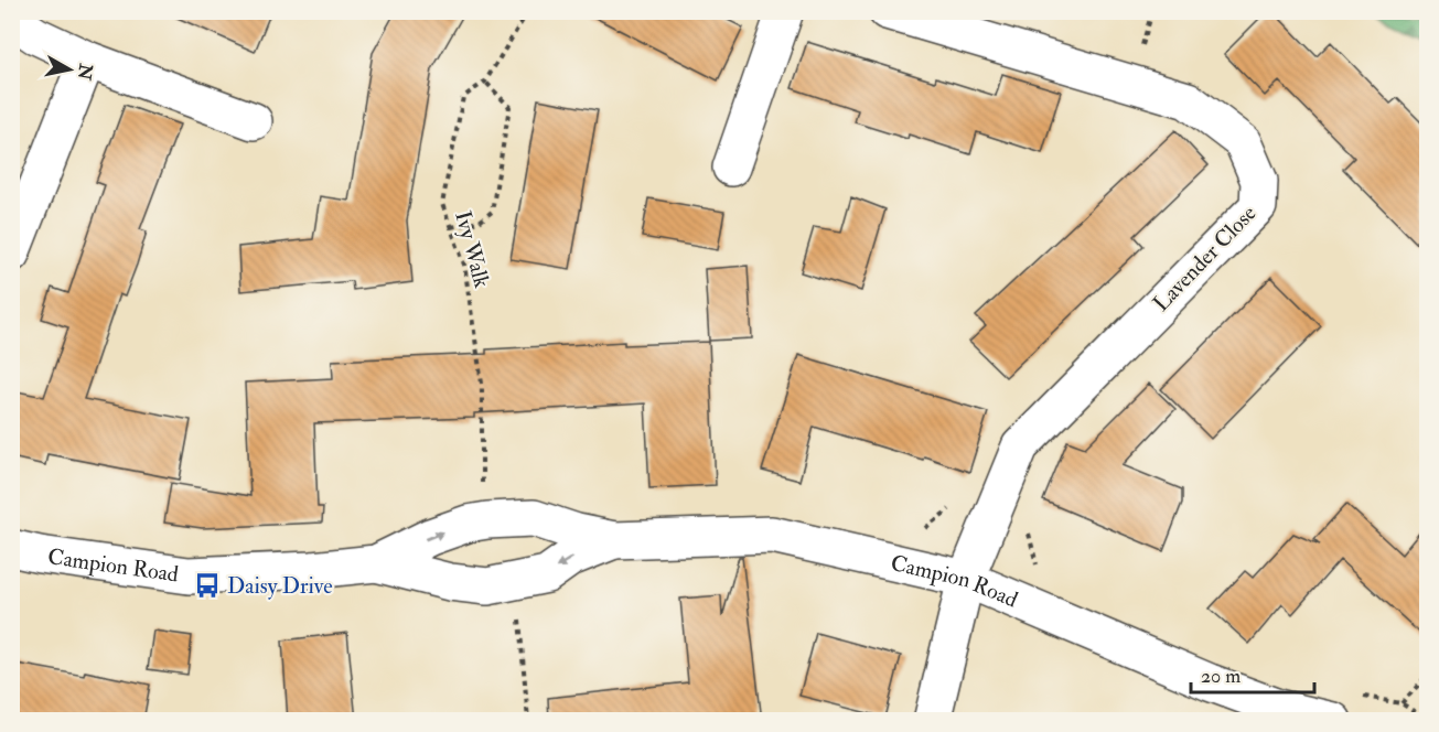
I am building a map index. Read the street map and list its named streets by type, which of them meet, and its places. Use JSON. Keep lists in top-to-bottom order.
{
  "streets": {
    "street": ["Lavender Close", "Campion Road"],
    "path": ["Ivy Walk"]
  },
  "crossings": [
    ["Ivy Walk", "Campion Road"],
    ["Lavender Close", "Campion Road"]
  ],
  "places": {
    "bus stop": ["Daisy Drive"]
  },
  "scale_bar": "20 m",
  "north": "right"
}
